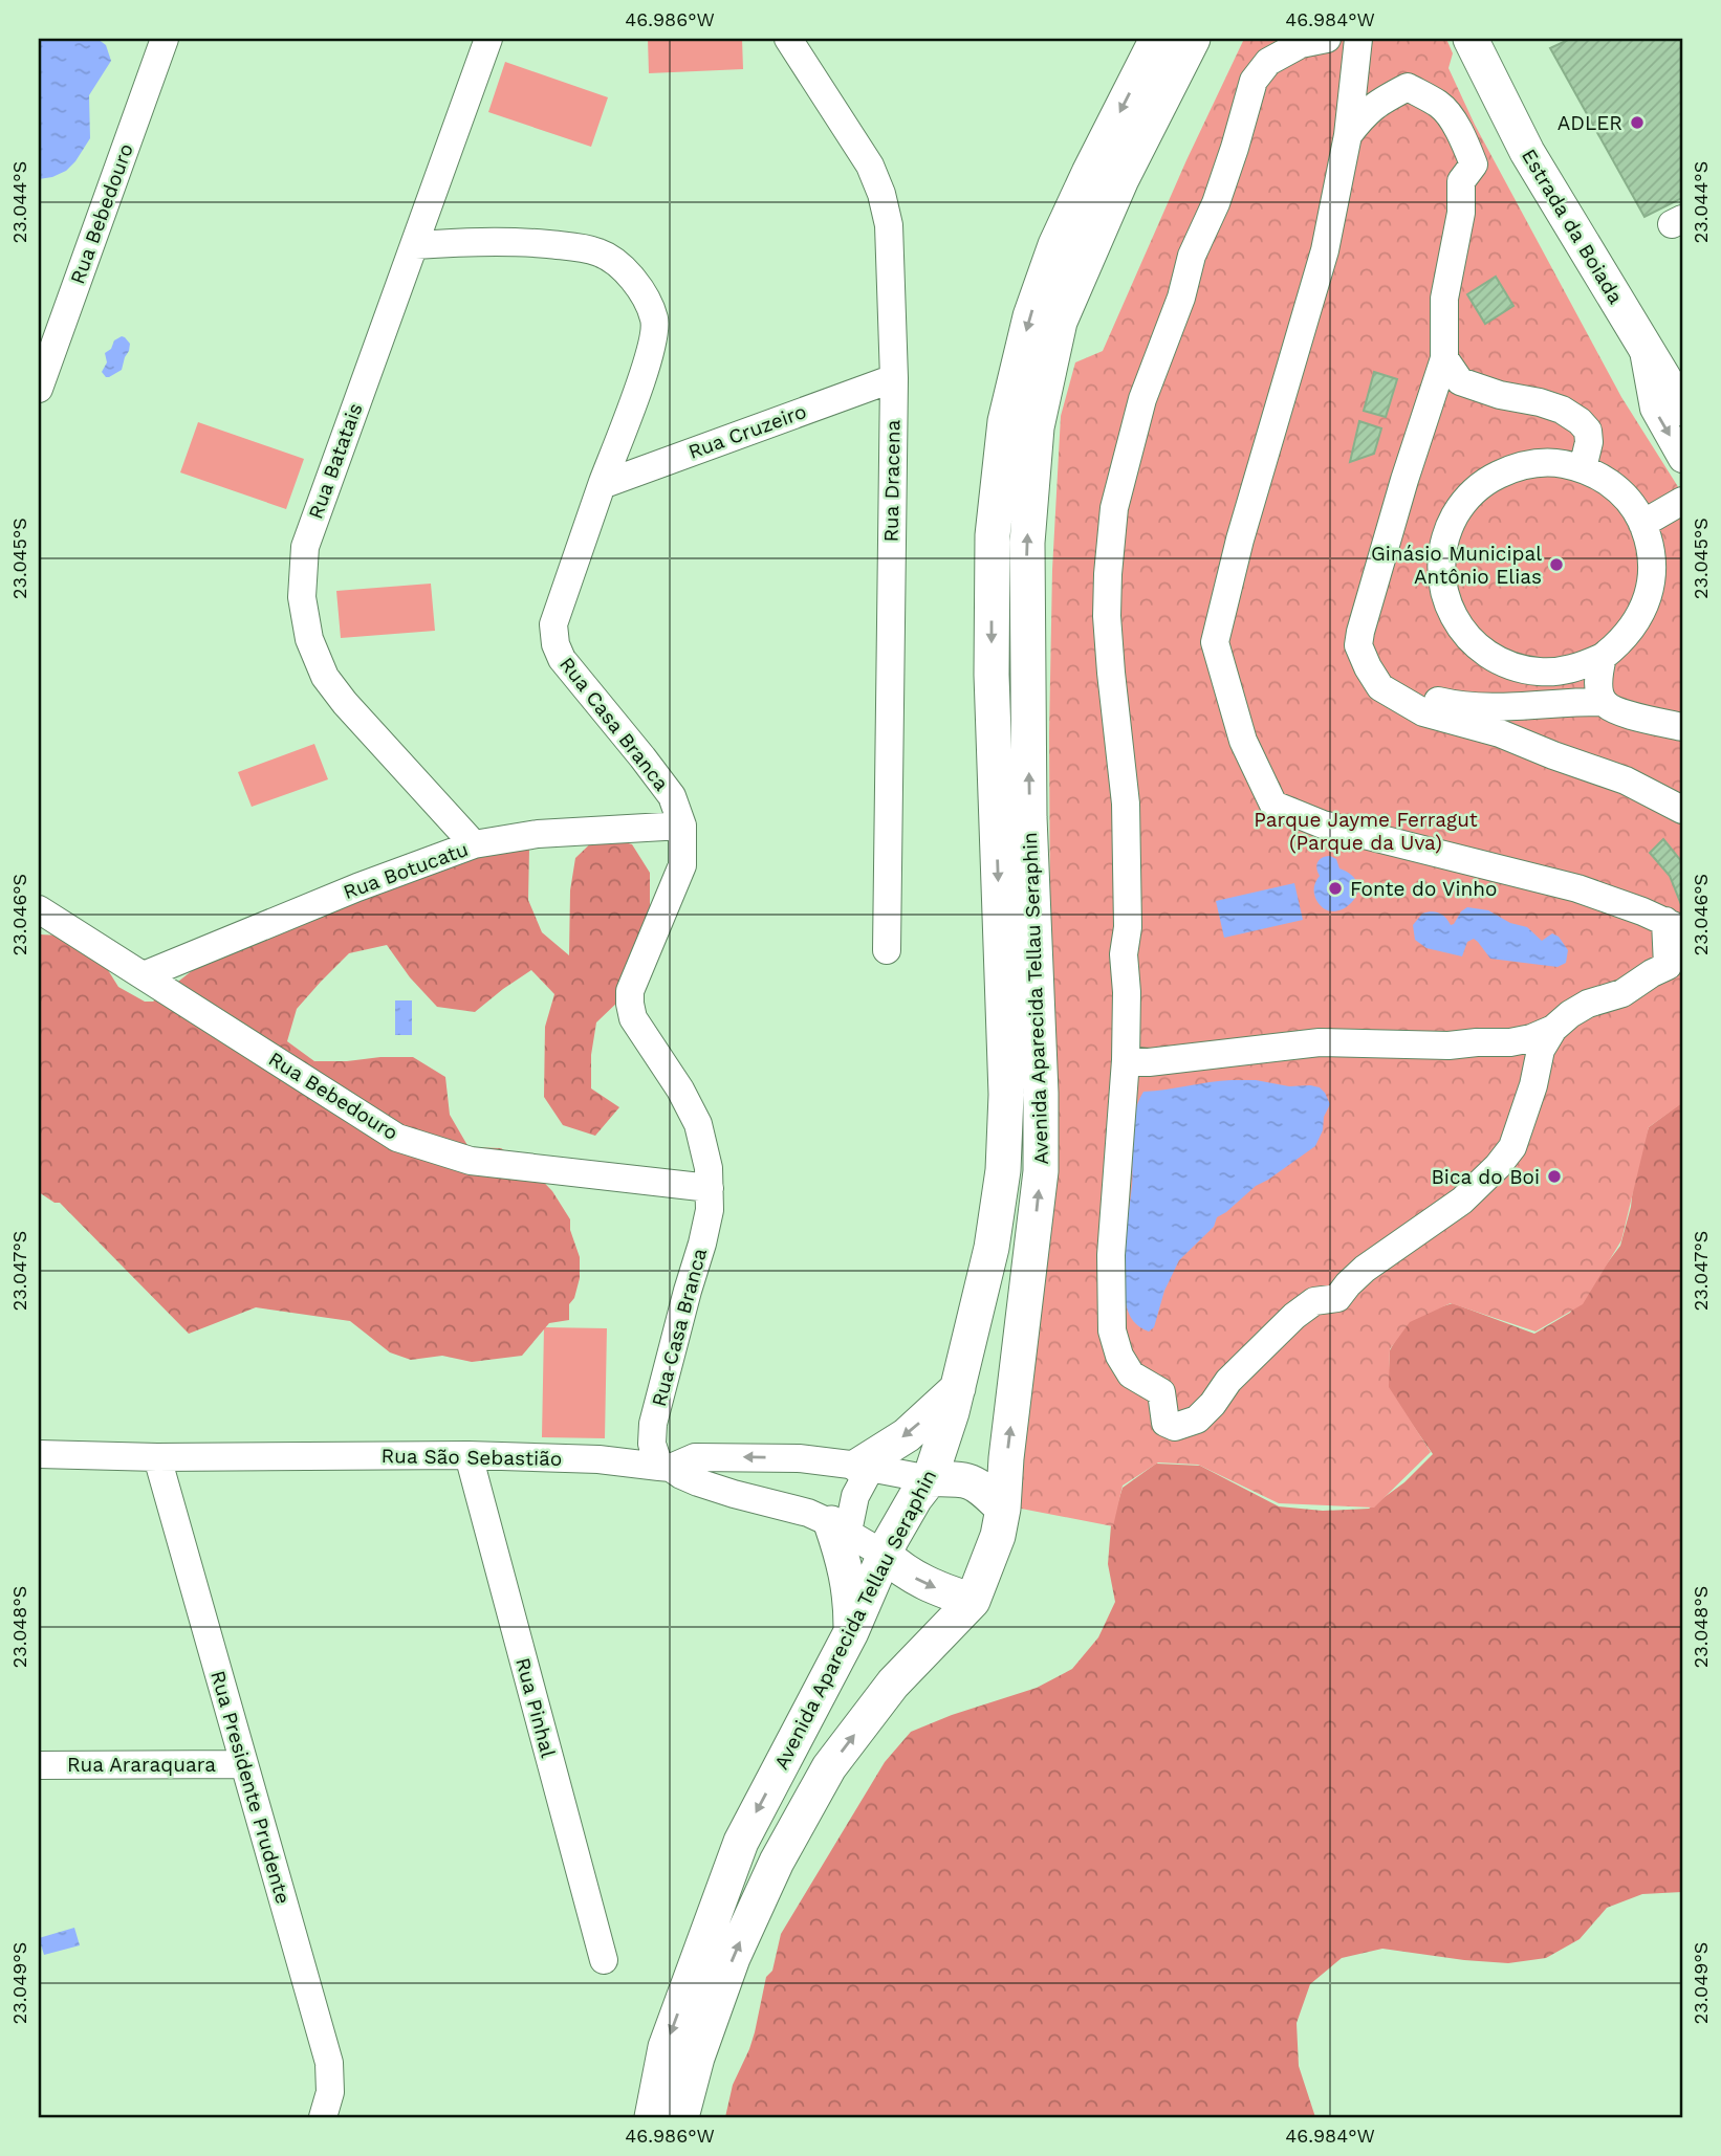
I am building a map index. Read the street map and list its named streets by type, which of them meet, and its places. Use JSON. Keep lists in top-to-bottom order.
{
  "streets": {
    "main road": ["Estrada da Boiada", "Avenida Aparecida Tellau Seraphin"],
    "street": [
      "Rua Bebedouro",
      "Rua Cruzeiro",
      "Rua Batatais",
      "Rua Dracena",
      "Rua Casa Branca",
      "Rua Botucatu",
      "Rua São Sebastião",
      "Rua Pinhal",
      "Rua Araraquara",
      "Rua Presidente Prudente"
    ]
  },
  "crossings": [
    ["Rua Bebedouro", "Rua Casa Branca"],
    ["Rua Bebedouro", "Rua Botucatu"],
    ["Rua Cruzeiro", "Rua Dracena"],
    ["Rua Cruzeiro", "Rua Casa Branca"],
    ["Rua Batatais", "Rua Casa Branca"],
    ["Rua Batatais", "Rua Botucatu"],
    ["Rua Casa Branca", "Rua Botucatu"],
    ["Rua Casa Branca", "Rua São Sebastião"],
    ["Avenida Aparecida Tellau Seraphin", "Rua São Sebastião"],
    ["Rua São Sebastião", "Rua Pinhal"],
    ["Rua São Sebastião", "Rua Presidente Prudente"],
    ["Rua Araraquara", "Rua Presidente Prudente"]
  ],
  "parks": ["Parque Jayme Ferragut (Parque da Uva)"],
  "places": [
    "ADLER",
    "Ginásio Municipal Antônio Elias",
    "Fonte do Vinho",
    "Bica do Boi"
  ],
  "coordinates": [
    "46.986°W",
    "46.984°W",
    "23.044°S",
    "23.045°S",
    "23.046°S",
    "23.047°S",
    "23.048°S",
    "23.049°S"
  ]
}
